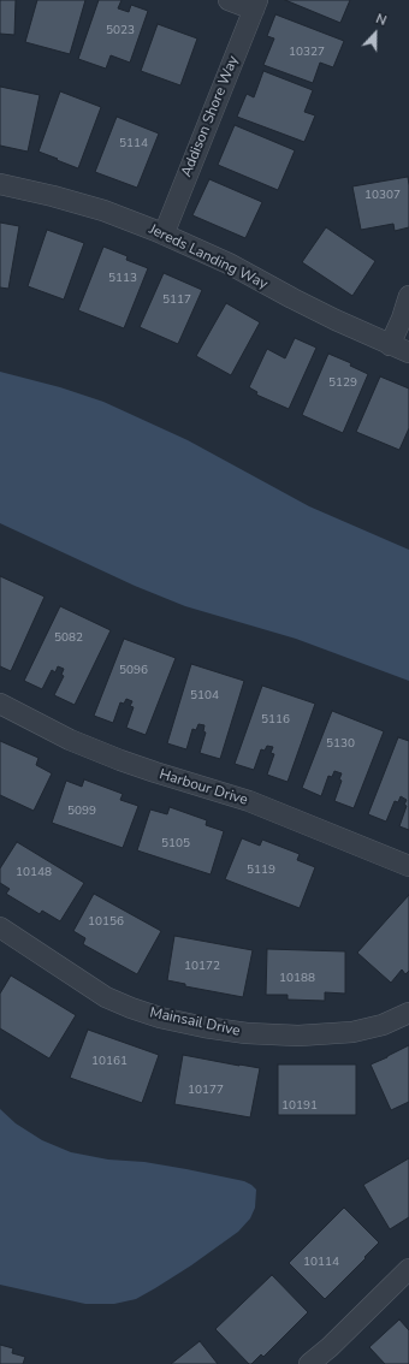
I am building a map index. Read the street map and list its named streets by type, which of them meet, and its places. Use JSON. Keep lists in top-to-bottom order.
{
  "streets": {
    "street": [
      "Addison Shore Way",
      "Jereds Landing Way",
      "Harbour Drive",
      "Mainsail Drive"
    ]
  },
  "crossings": [
    ["Addison Shore Way", "Jereds Landing Way"]
  ],
  "house_numbers": [
    "5023",
    "10327",
    "5114",
    "10307",
    "5113",
    "5117",
    "5129",
    "5082",
    "5096",
    "5104",
    "5116",
    "5130",
    "5099",
    "5105",
    "5119",
    "10148",
    "10156",
    "10172",
    "10188",
    "10161",
    "10177",
    "10191",
    "10114"
  ],
  "north": "top"
}
